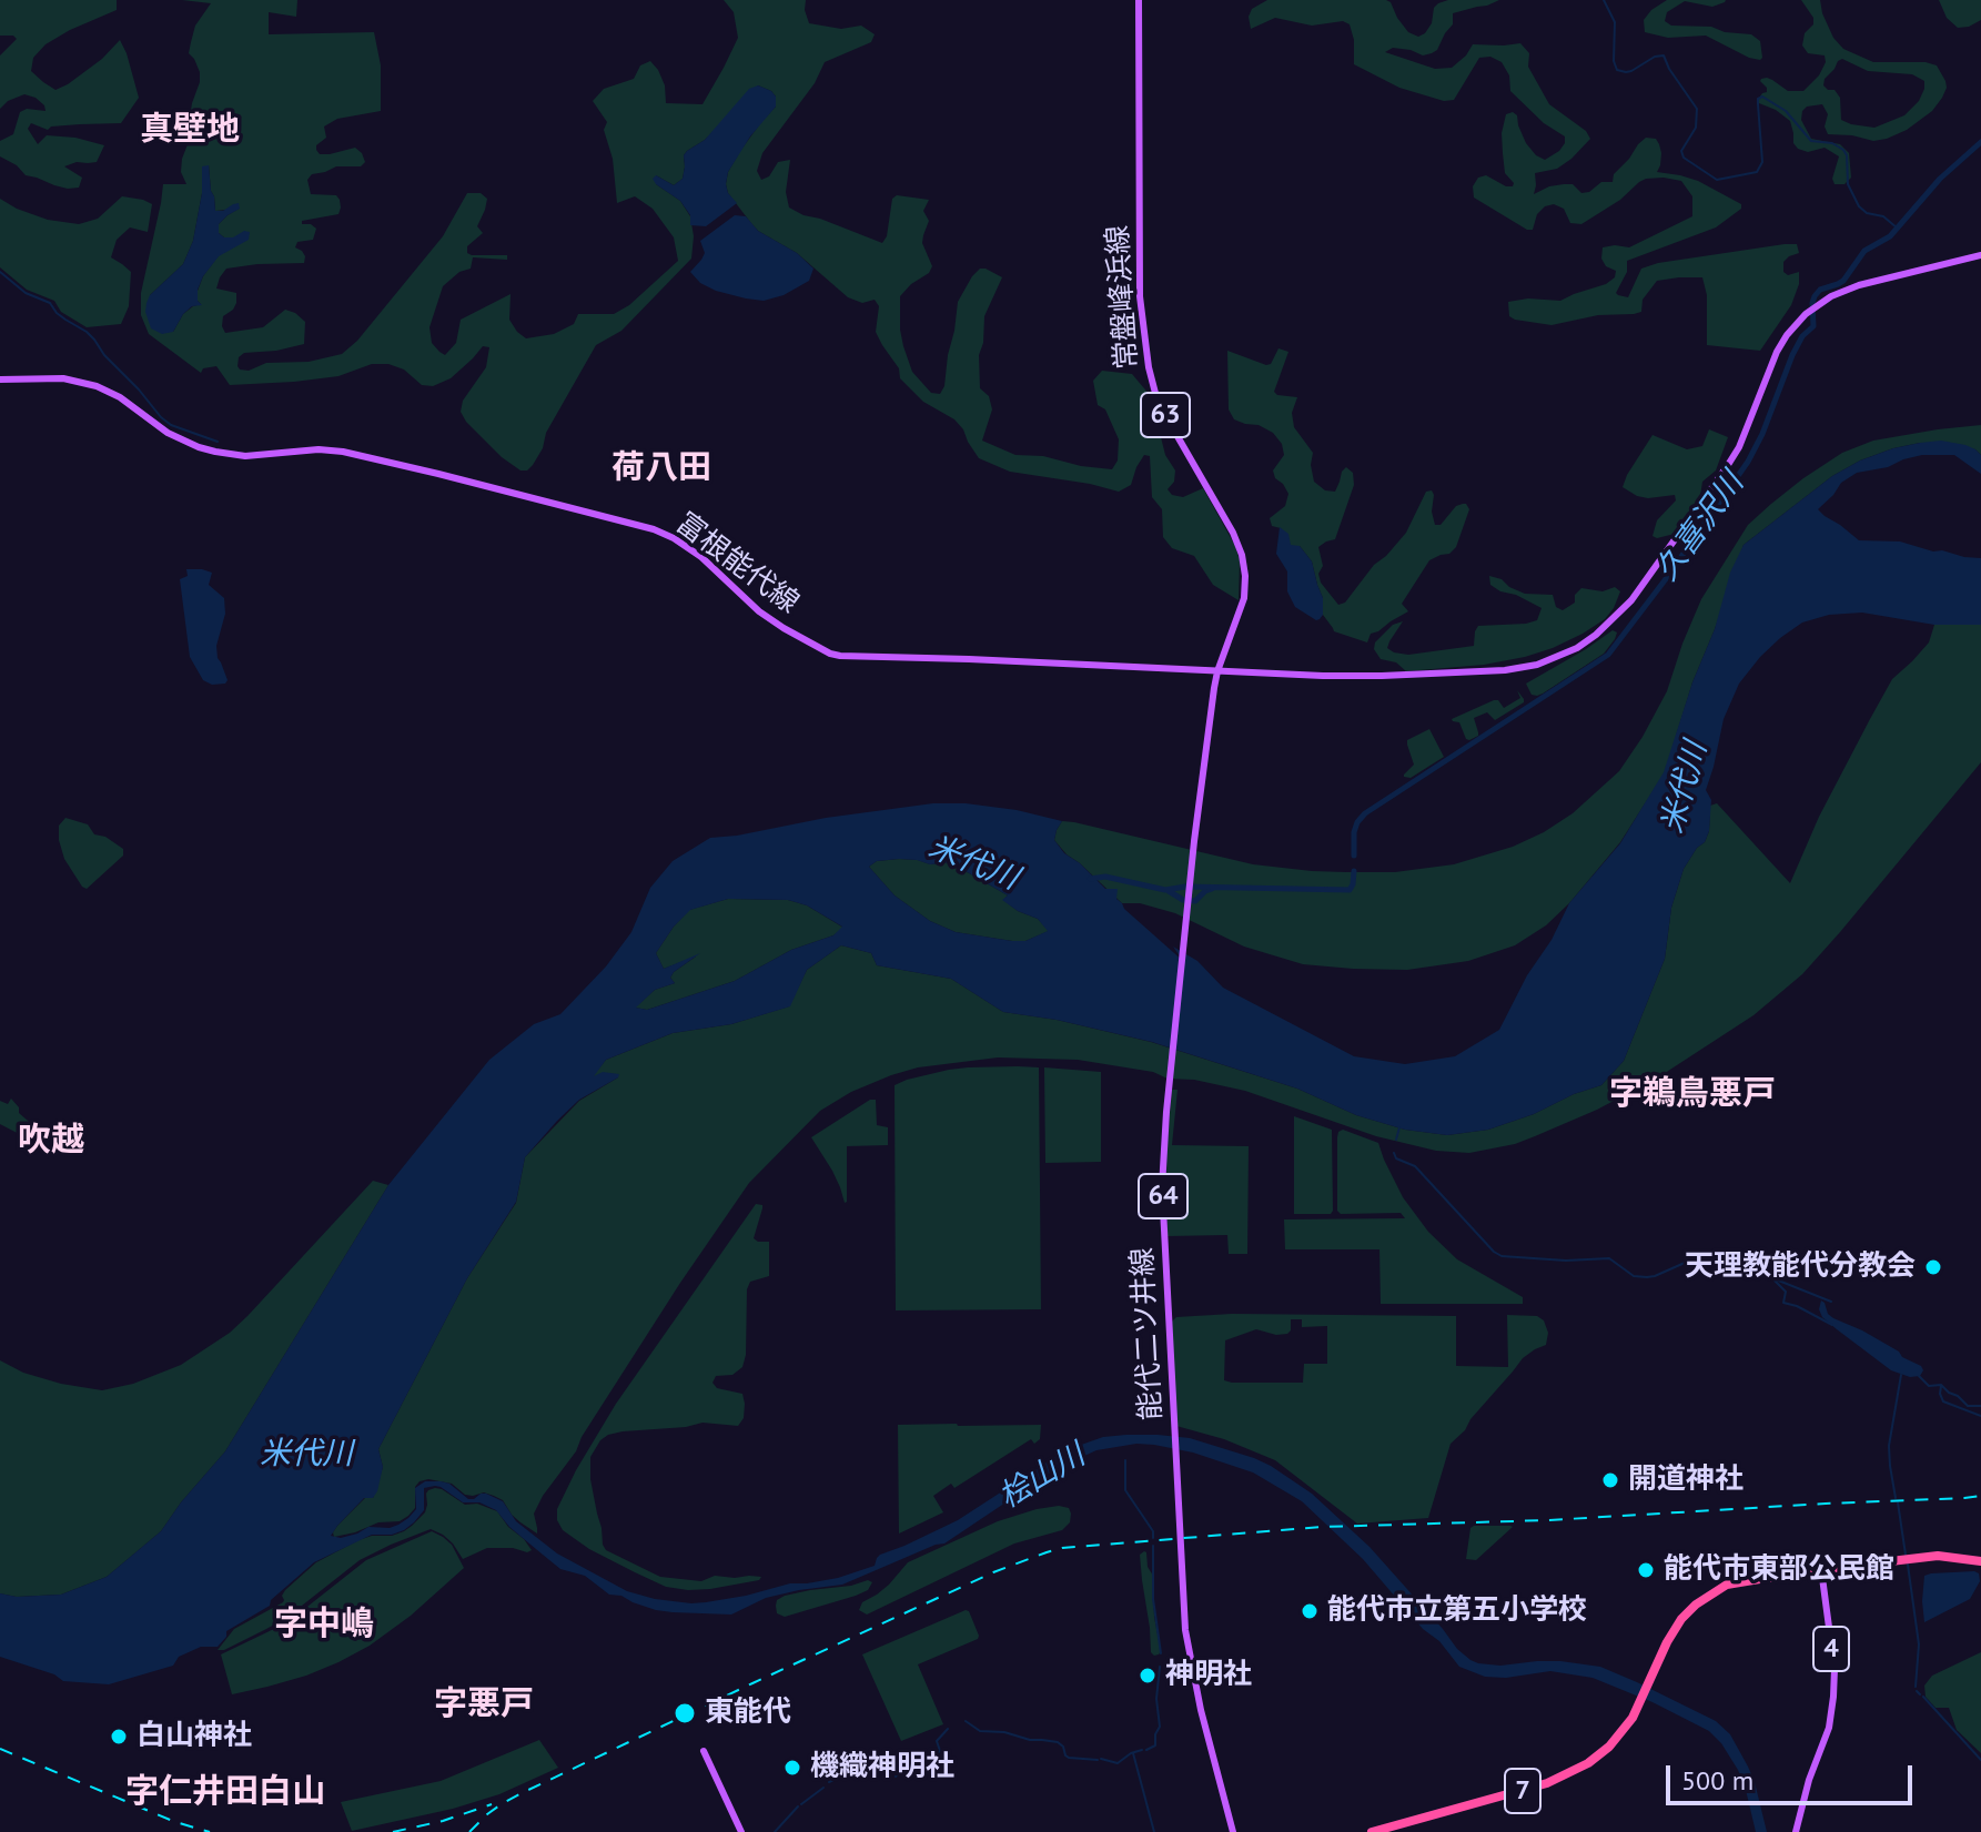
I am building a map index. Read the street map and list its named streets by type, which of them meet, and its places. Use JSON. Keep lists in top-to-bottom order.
{
  "streets": {
    "highway": ["7"],
    "main road": [
      "常盤峰浜線",
      "63",
      "富根能代線",
      "64",
      "能代二ツ井線",
      "4"
    ]
  },
  "crossings": [
    ["常盤峰浜線", "富根能代線"],
    ["常盤峰浜線", "能代二ツ井線"],
    ["富根能代線", "能代二ツ井線"],
    ["4", "7"]
  ],
  "districts": [
    "真壁地",
    "荷八田",
    "字鵜鳥悪戸",
    "吹越",
    "字中嶋",
    "字悪戸",
    "字仁井田白山"
  ],
  "water": ["久喜沢川", "米代川", "桧山川"],
  "places": [
    "天理教能代分教会",
    "開道神社",
    "能代市東部公民館",
    "能代市立第五小学校",
    "神明社",
    "東能代",
    "白山神社",
    "機織神明社"
  ],
  "scale_bar": "500 m"
}
